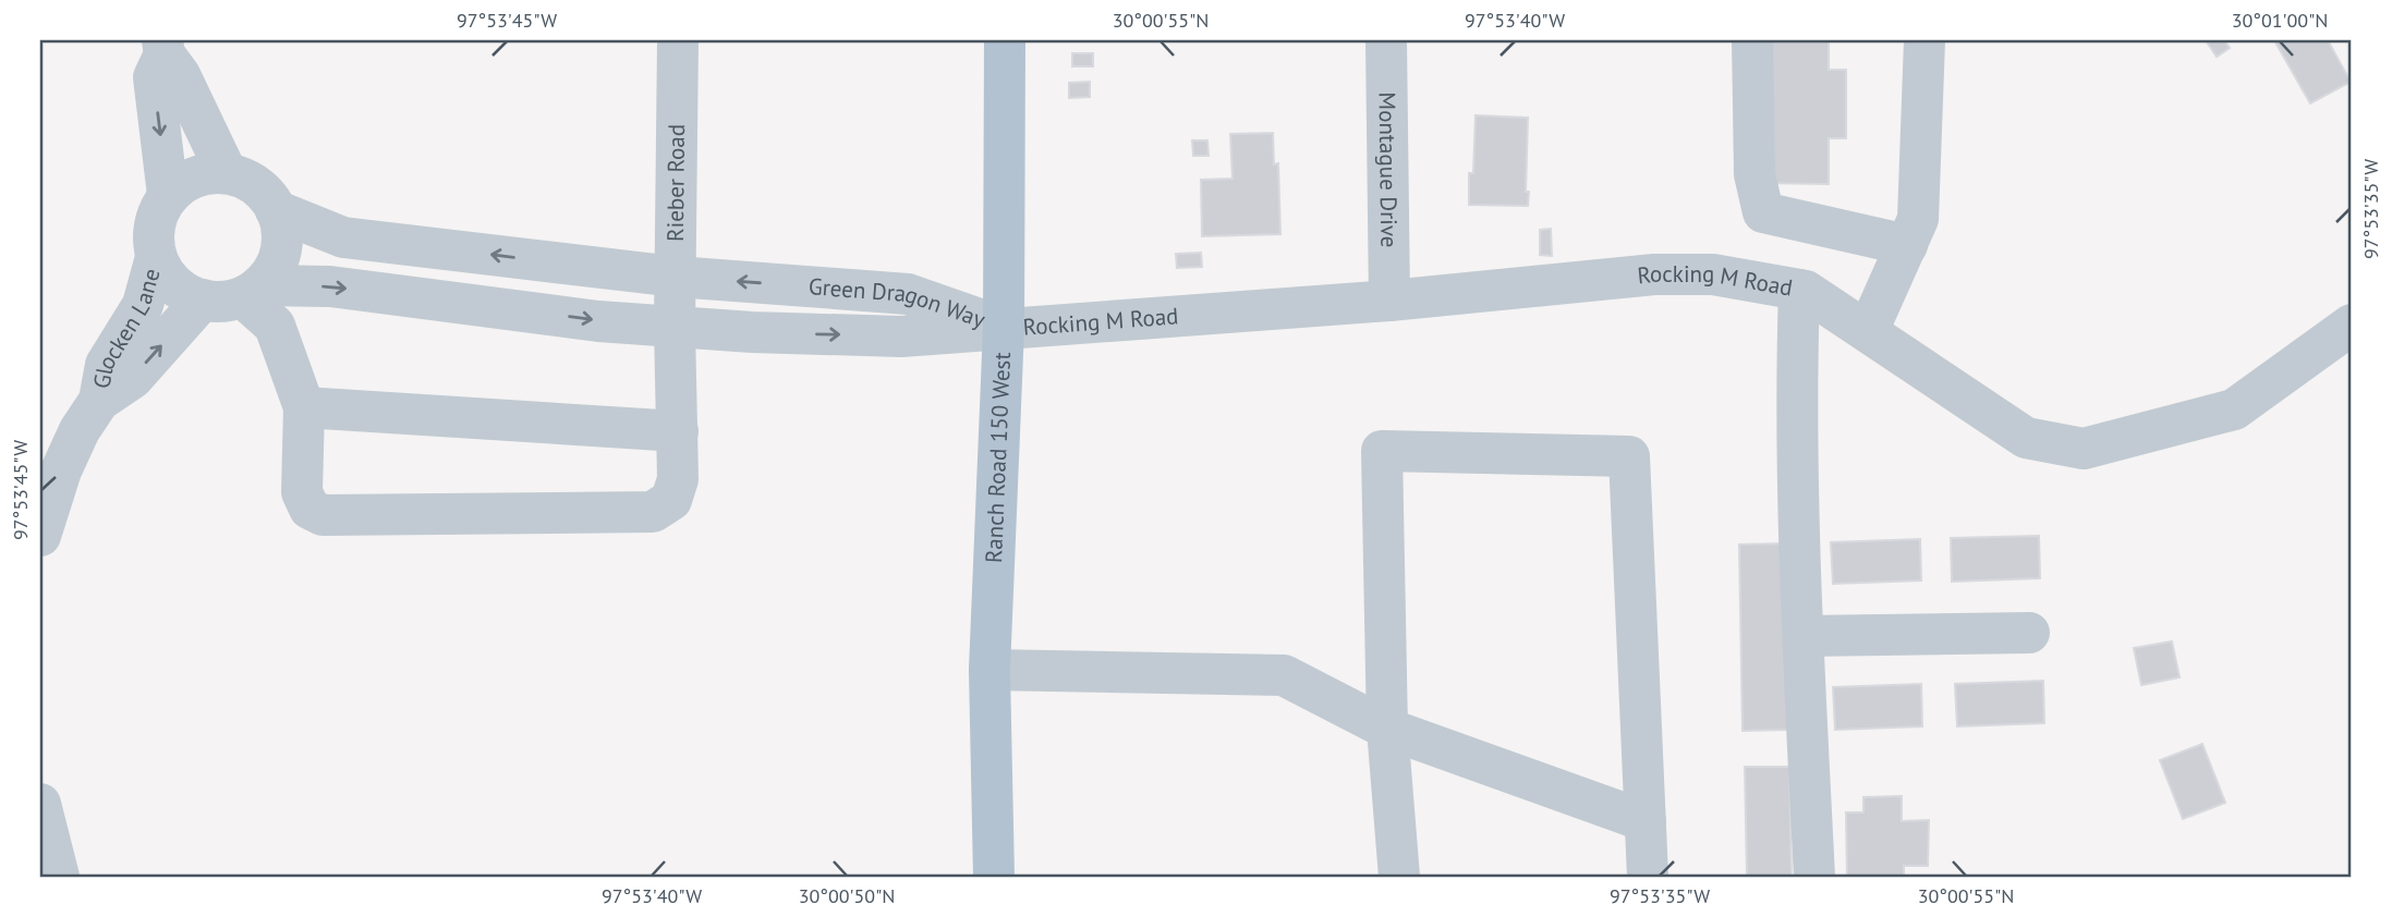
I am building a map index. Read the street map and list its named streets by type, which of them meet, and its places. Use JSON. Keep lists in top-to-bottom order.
{
  "streets": {
    "main road": ["Ranch Road 150 West"],
    "street": [
      "Montague Drive",
      "Rieber Road",
      "Rocking M Road",
      "Green Dragon Way",
      "Glocken Lane"
    ]
  },
  "crossings": [
    ["Montague Drive", "Rocking M Road"],
    ["Rieber Road", "Green Dragon Way"],
    ["Rocking M Road", "Green Dragon Way"],
    ["Rocking M Road", "Ranch Road 150 West"],
    ["Green Dragon Way", "Glocken Lane"],
    ["Green Dragon Way", "Ranch Road 150 West"]
  ],
  "coordinates": [
    "97°53'45\"W",
    "30°00'55\"N",
    "97°53'40\"W",
    "30°01'00\"N",
    "97°53'35\"W",
    "30°00'50\"N"
  ]
}
